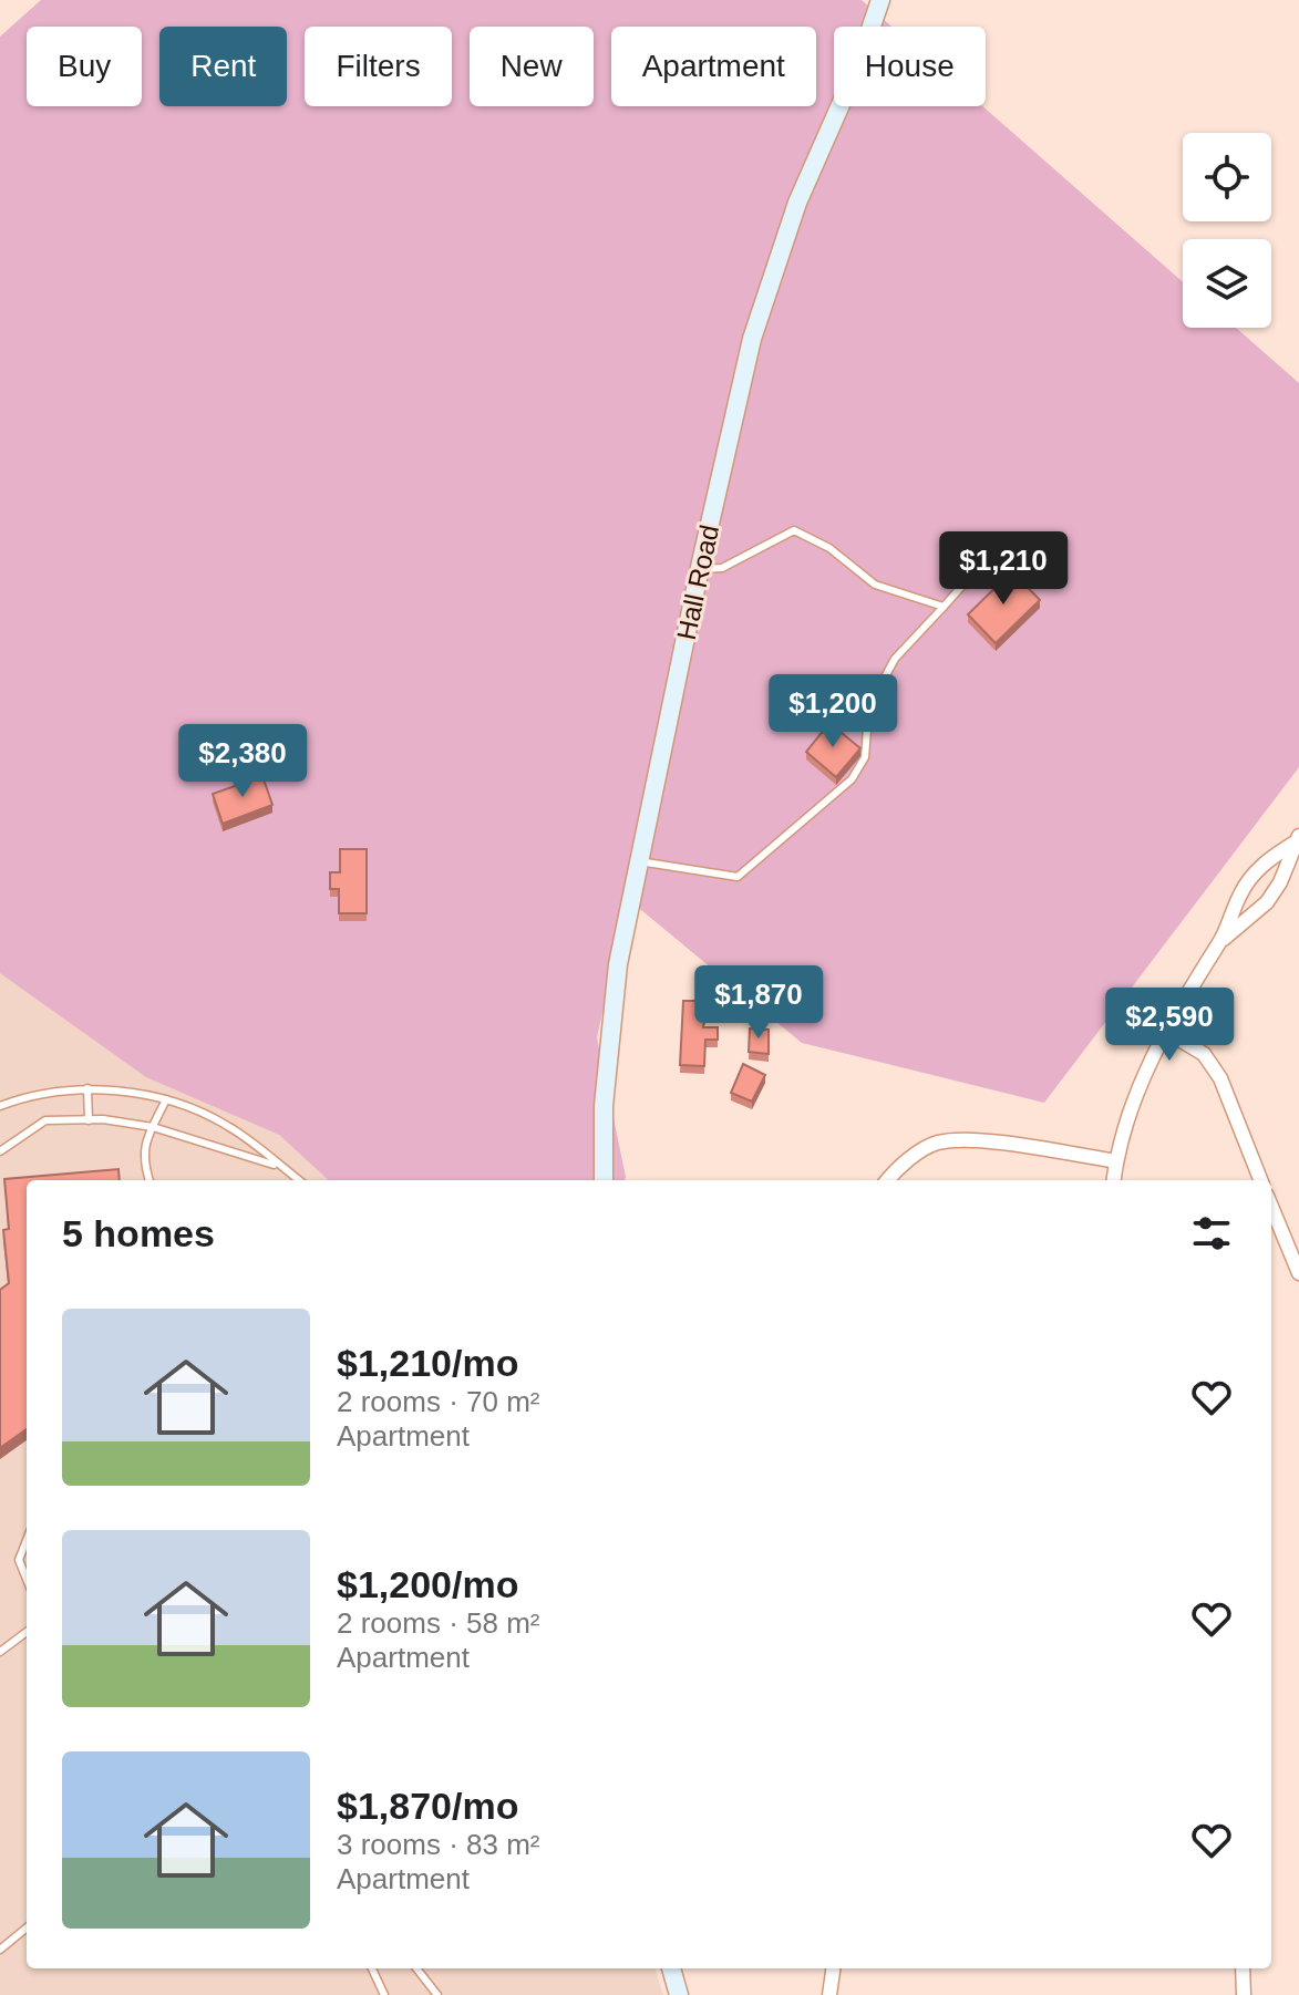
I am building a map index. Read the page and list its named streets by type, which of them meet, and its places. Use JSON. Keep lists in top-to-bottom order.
{
  "streets": {
    "street": ["Hall Road"]
  },
  "page": {
    "chip": [
      "Buy",
      "Rent",
      "Filters",
      "New",
      "Apartment",
      "House"
    ],
    "price": [
      "$1,210",
      "$1,200",
      "$2,380",
      "$1,870",
      "$2,590"
    ],
    "heading": "5 homes",
    "list": [
      {
        "name": "$1,210/mo",
        "note": "2 rooms · 70 m² · Apartment"
      },
      {
        "name": "$1,200/mo",
        "note": "2 rooms · 58 m² · Apartment"
      },
      {
        "name": "$1,870/mo",
        "note": "3 rooms · 83 m² · Apartment"
      }
    ]
  }
}
